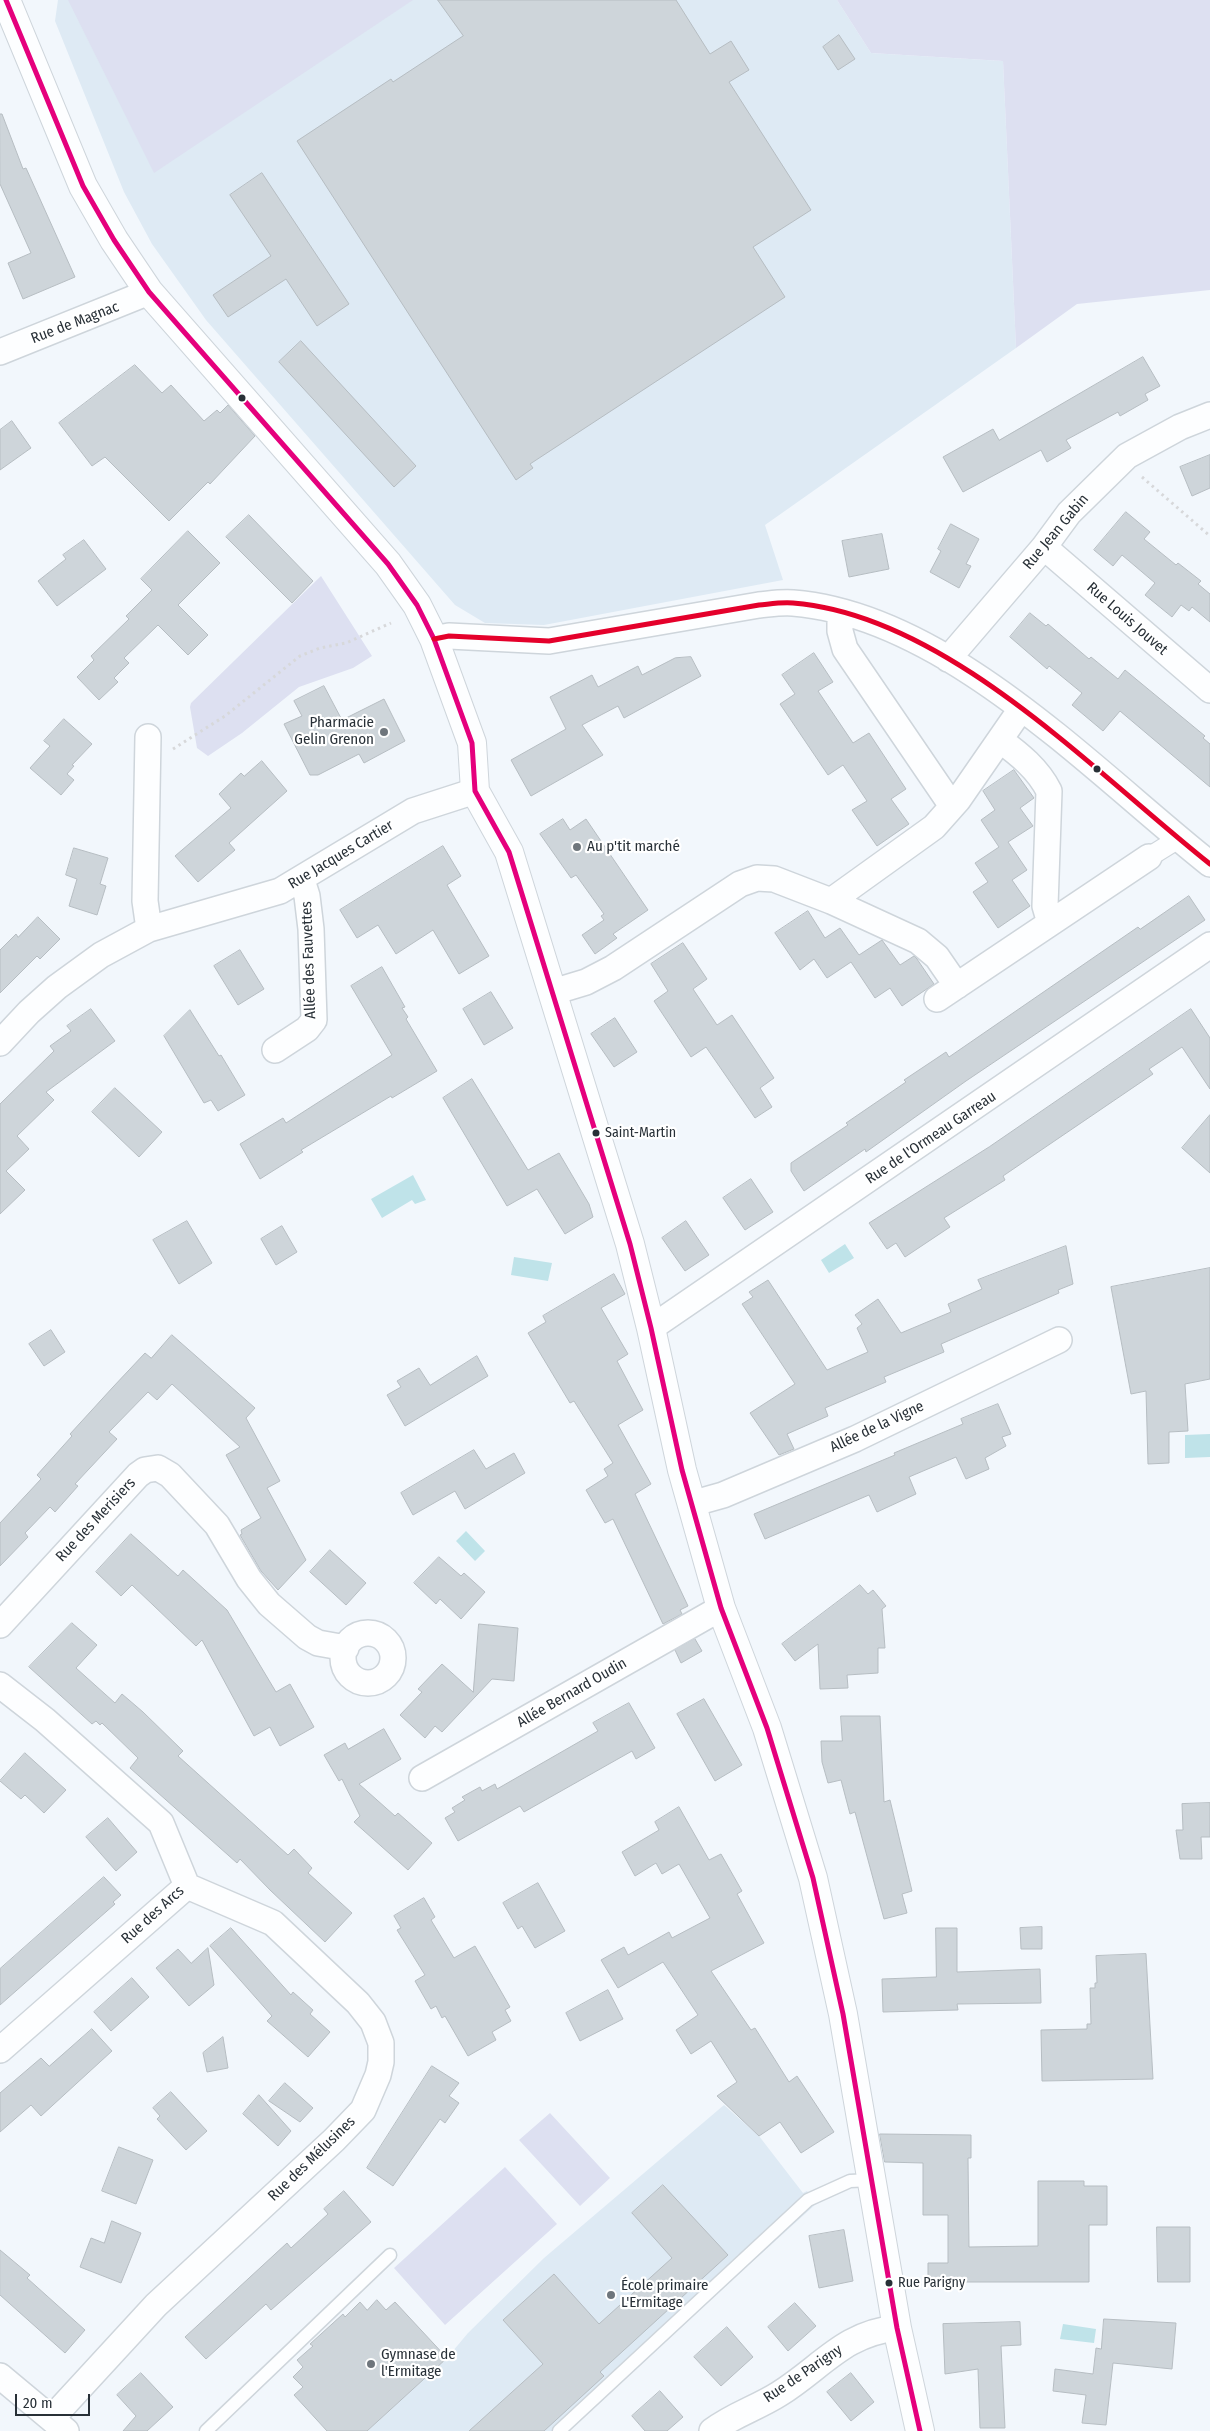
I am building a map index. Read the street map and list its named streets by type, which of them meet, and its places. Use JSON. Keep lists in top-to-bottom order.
{
  "streets": {
    "street": [
      "Rue de Magnac",
      "Rue Jean Gabin",
      "Rue Louis Jouvet",
      "Rue Jacques Cartier",
      "Allée des Fauvettes",
      "Rue de l'Ormeau Garreau",
      "Allée de la Vigne",
      "Rue des Merisiers",
      "Allée Bernard Oudin",
      "Rue des Arcs",
      "Rue des Mélusines",
      "Rue de Parigny"
    ]
  },
  "crossings": [
    ["Rue Jean Gabin", "Rue Louis Jouvet"],
    ["Rue Jacques Cartier", "Allée des Fauvettes"],
    ["Rue des Arcs", "Rue des Mélusines"]
  ],
  "places": [
    "Pharmacie Gelin Grenon",
    "Au p'tit marché",
    "Saint-Martin",
    "Rue Parigny",
    "École primaire L'Ermitage",
    "Gymnase de l'Ermitage"
  ],
  "scale_bar": "20 m"
}
